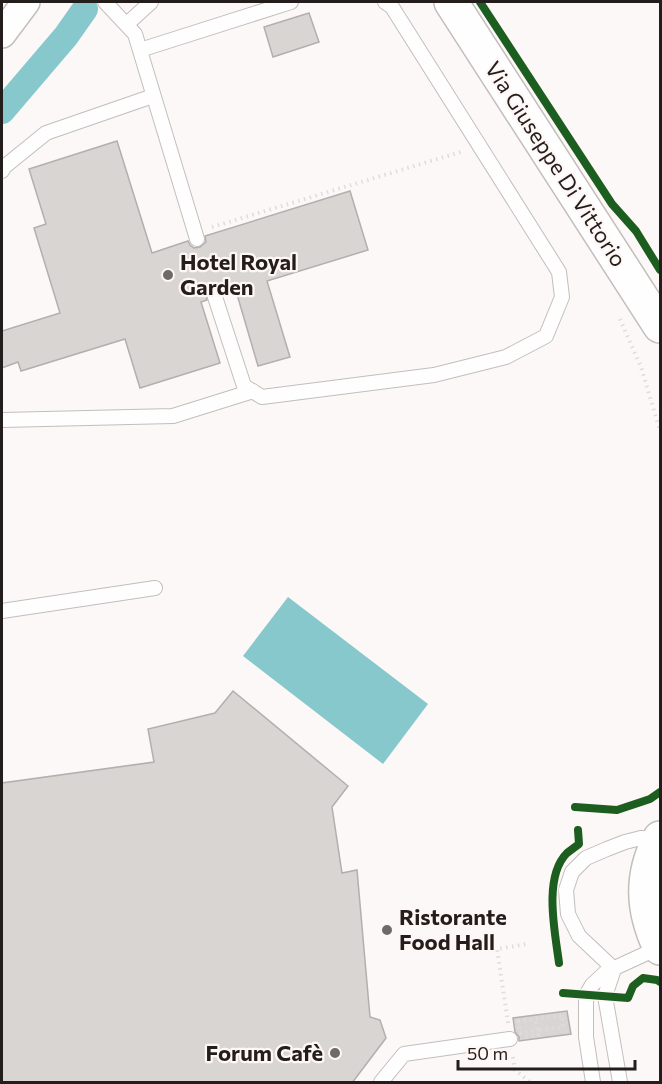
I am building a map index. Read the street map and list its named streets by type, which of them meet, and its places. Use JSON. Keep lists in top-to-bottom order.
{
  "streets": {
    "main road": ["Via Giuseppe Di Vittorio"]
  },
  "places": ["Hotel Royal Garden", "Ristorante Food Hall", "Forum Cafè"],
  "scale_bar": "50 m"
}
